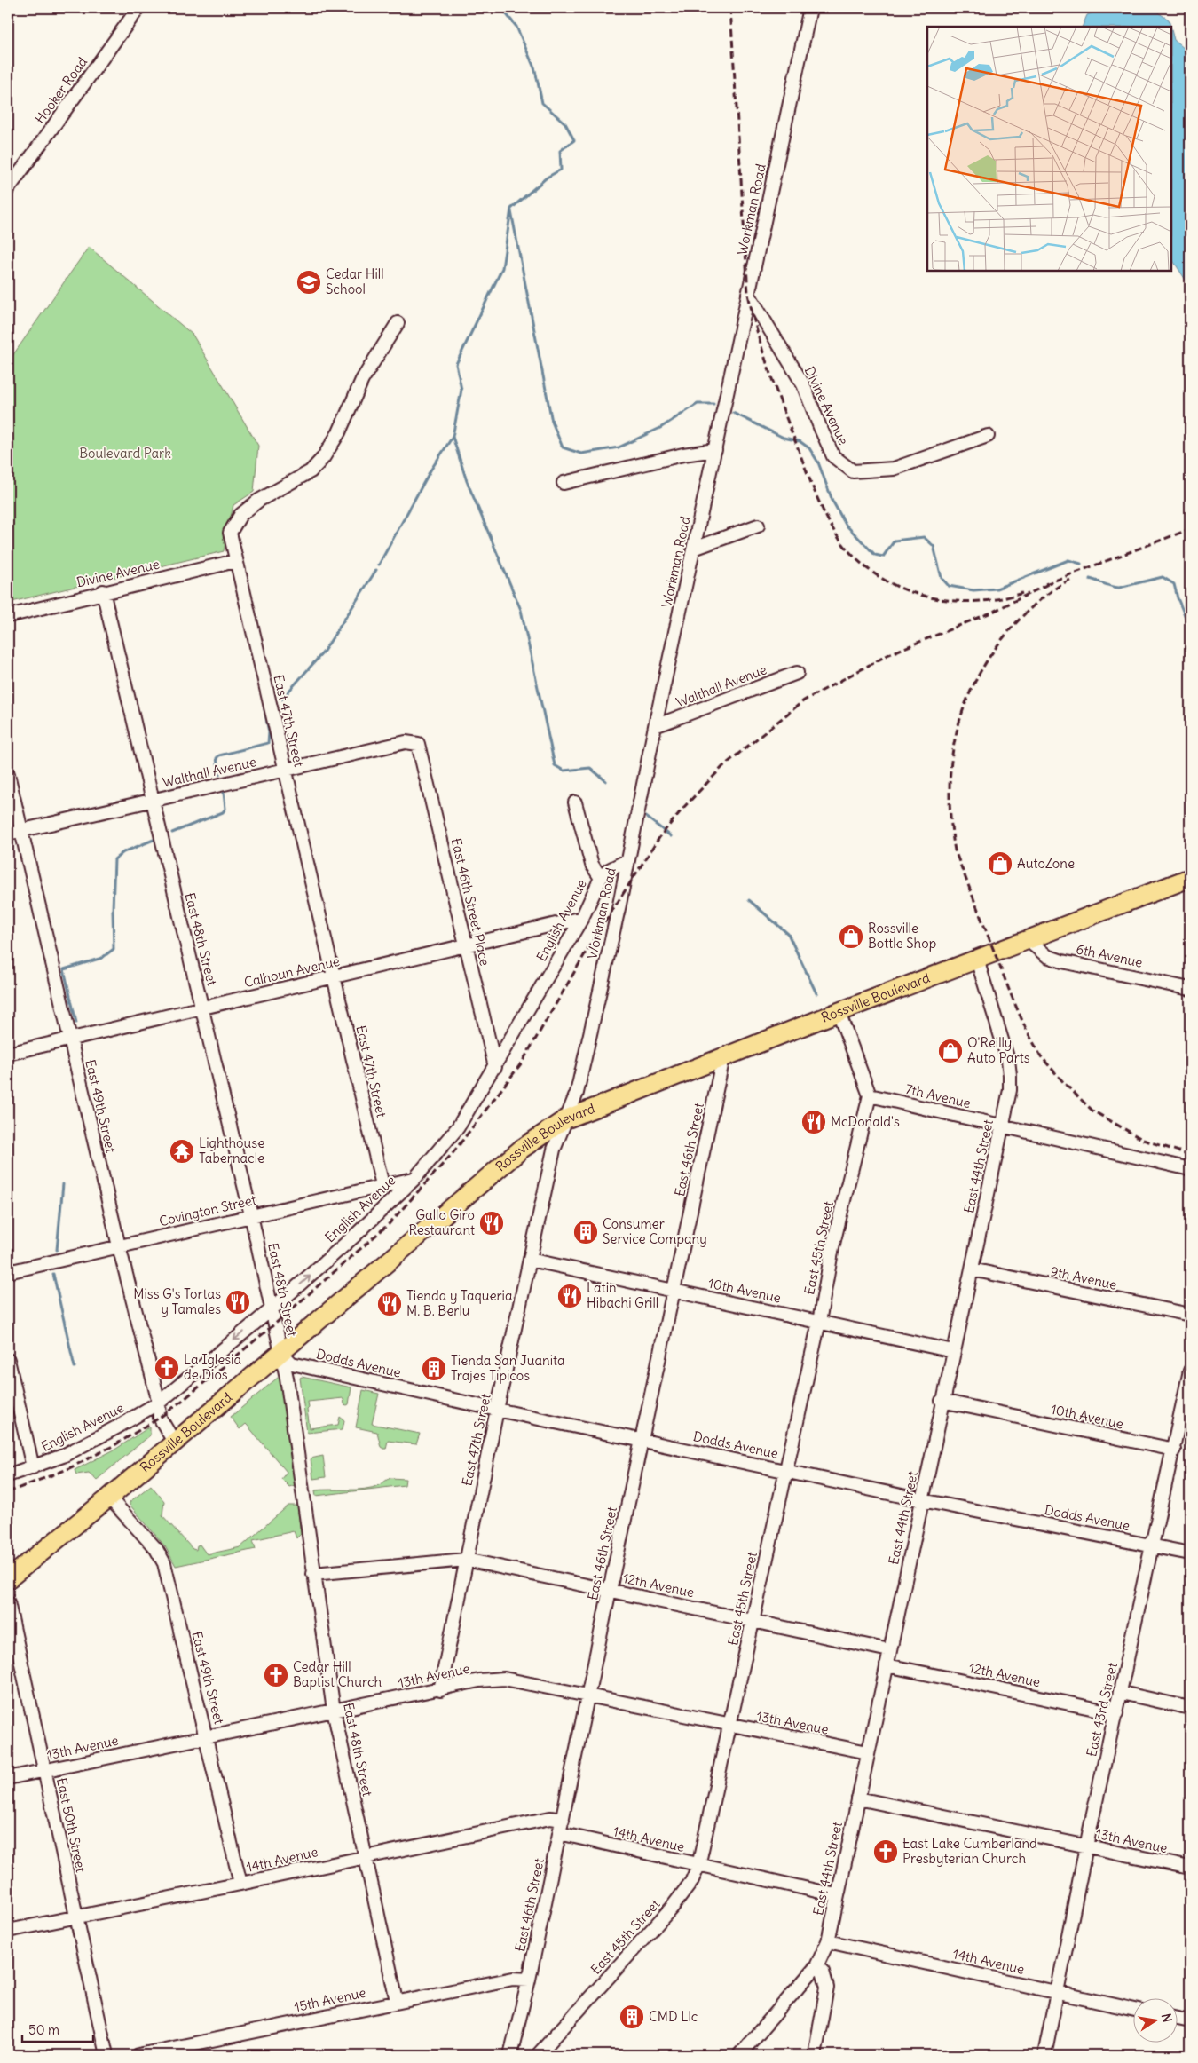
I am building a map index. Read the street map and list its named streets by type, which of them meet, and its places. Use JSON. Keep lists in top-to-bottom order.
{
  "streets": {
    "highway": ["Rossville Boulevard"],
    "street": [
      "Hooker Road",
      "Workman Road",
      "Divine Avenue",
      "Walthall Avenue",
      "East 47th Street",
      "East 46th Street Place",
      "English Avenue",
      "East 48th Street",
      "6th Avenue",
      "Calhoun Avenue",
      "7th Avenue",
      "East 49th Street",
      "East 46th Street",
      "East 44th Street",
      "Covington Street",
      "East 45th Street",
      "9th Avenue",
      "10th Avenue",
      "Dodds Avenue",
      "12th Avenue",
      "13th Avenue",
      "East 43rd Street",
      "East 50th Street",
      "14th Avenue",
      "15th Avenue"
    ]
  },
  "crossings": [
    ["Workman Road", "Divine Avenue"],
    ["Workman Road", "Walthall Avenue"],
    ["Workman Road", "East 47th Street"],
    ["Workman Road", "English Avenue"],
    ["Workman Road", "Rossville Boulevard"],
    ["Divine Avenue", "East 47th Street"],
    ["Divine Avenue", "East 48th Street"],
    ["Walthall Avenue", "East 47th Street"],
    ["Walthall Avenue", "East 46th Street Place"],
    ["Walthall Avenue", "East 48th Street"],
    ["Walthall Avenue", "East 49th Street"],
    ["East 47th Street", "Calhoun Avenue"],
    ["East 47th Street", "Rossville Boulevard"],
    ["East 47th Street", "Covington Street"],
    ["East 47th Street", "10th Avenue"],
    ["East 47th Street", "Dodds Avenue"],
    ["East 47th Street", "12th Avenue"],
    ["East 47th Street", "13th Avenue"],
    ["East 46th Street Place", "English Avenue"],
    ["East 46th Street Place", "Calhoun Avenue"],
    ["English Avenue", "East 48th Street"],
    ["English Avenue", "Calhoun Avenue"],
    ["English Avenue", "East 49th Street"],
    ["English Avenue", "Covington Street"],
    ["East 48th Street", "Calhoun Avenue"],
    ["East 48th Street", "Rossville Boulevard"],
    ["East 48th Street", "Covington Street"],
    ["East 48th Street", "Dodds Avenue"],
    ["East 48th Street", "12th Avenue"],
    ["East 48th Street", "13th Avenue"],
    ["East 48th Street", "14th Avenue"],
    ["East 48th Street", "15th Avenue"],
    ["6th Avenue", "Rossville Boulevard"],
    ["Calhoun Avenue", "East 49th Street"],
    ["Rossville Boulevard", "East 49th Street"],
    ["Rossville Boulevard", "East 46th Street"],
    ["Rossville Boulevard", "East 44th Street"],
    ["Rossville Boulevard", "Dodds Avenue"],
    ["7th Avenue", "East 44th Street"],
    ["7th Avenue", "East 45th Street"],
    ["East 49th Street", "Covington Street"],
    ["East 49th Street", "13th Avenue"],
    ["East 49th Street", "14th Avenue"],
    ["East 46th Street", "10th Avenue"],
    ["East 46th Street", "Dodds Avenue"],
    ["East 46th Street", "12th Avenue"],
    ["East 46th Street", "13th Avenue"],
    ["East 46th Street", "14th Avenue"],
    ["East 46th Street", "15th Avenue"],
    ["East 44th Street", "9th Avenue"],
    ["East 44th Street", "10th Avenue"],
    ["East 44th Street", "Dodds Avenue"],
    ["East 44th Street", "12th Avenue"],
    ["East 44th Street", "13th Avenue"],
    ["East 44th Street", "14th Avenue"],
    ["East 45th Street", "10th Avenue"],
    ["East 45th Street", "Dodds Avenue"],
    ["East 45th Street", "12th Avenue"],
    ["East 45th Street", "13th Avenue"],
    ["East 45th Street", "14th Avenue"],
    ["10th Avenue", "East 43rd Street"],
    ["Dodds Avenue", "East 43rd Street"],
    ["12th Avenue", "East 43rd Street"],
    ["13th Avenue", "East 43rd Street"],
    ["13th Avenue", "East 50th Street"],
    ["East 43rd Street", "14th Avenue"],
    ["East 50th Street", "14th Avenue"]
  ],
  "parks": ["Boulevard Park"],
  "places": {
    "school or university": ["Cedar Hill School"],
    "shop": ["AutoZone", "Rossville Bottle Shop", "O'Reilly Auto Parts"],
    "restaurant": [
      "McDonald's",
      "Gallo Giro Restaurant",
      "Latin Hibachi Grill",
      "Miss G's Tortas y Tamales",
      "Tienda y Taqueria M. B. Berlu"
    ],
    "temple": ["Lighthouse Tabernacle"],
    "building": ["Consumer Service Company", "Tienda San Juanita Trajes Tipicos", "CMD Llc"],
    "church": ["La Iglesia de Dios", "Cedar Hill Baptist Church", "East Lake Cumberland Presbyterian Church"]
  },
  "scale_bar": "50 m",
  "north": "right"
}
